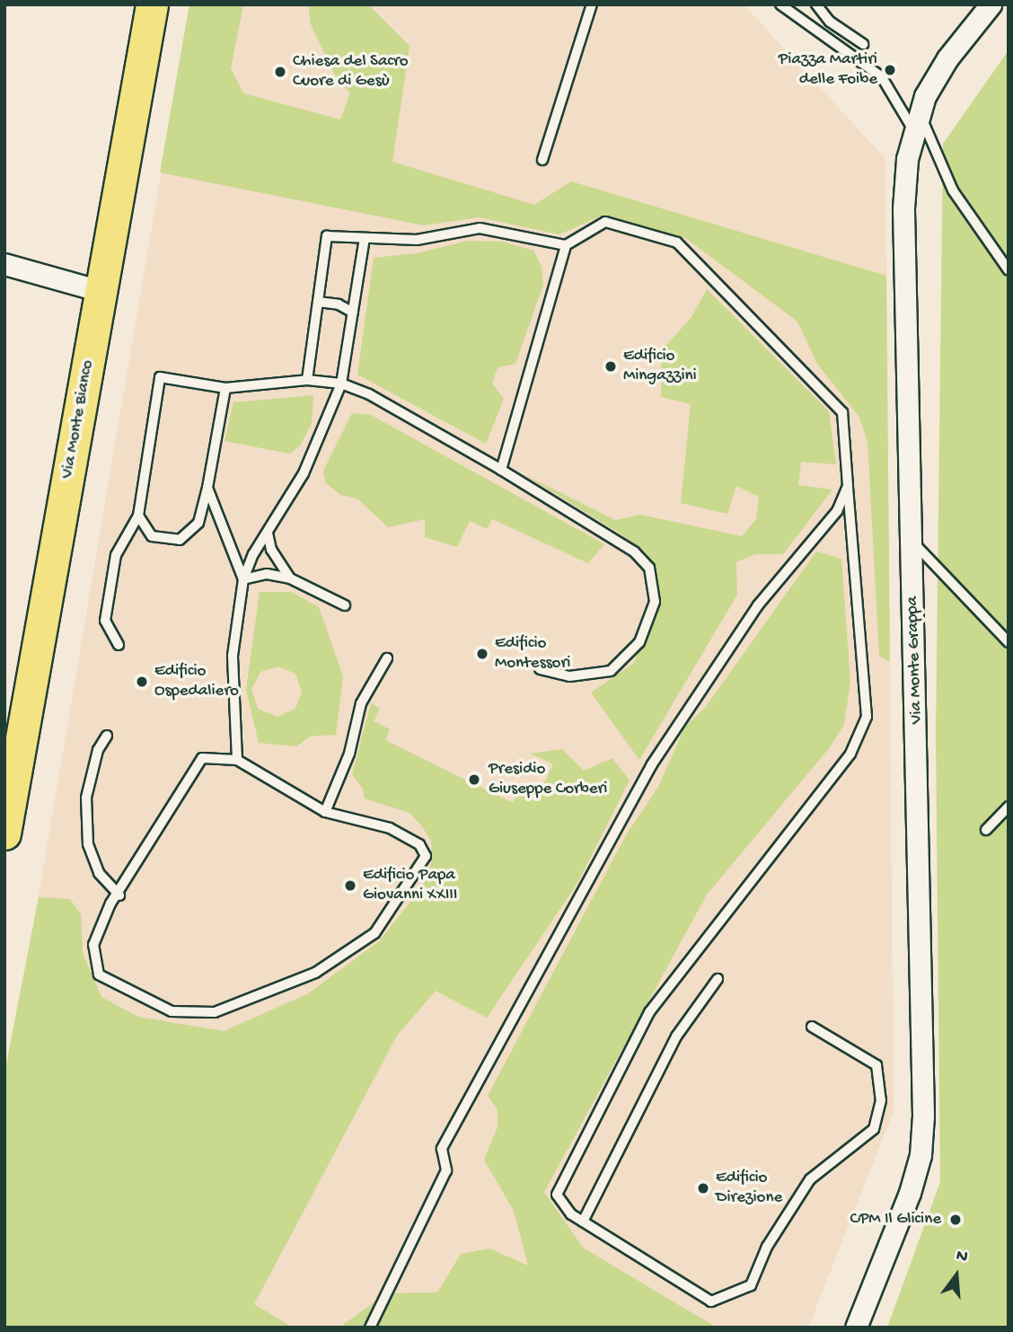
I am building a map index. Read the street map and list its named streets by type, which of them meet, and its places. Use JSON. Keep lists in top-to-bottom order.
{
  "streets": {
    "main road": ["Via Monte Bianco"],
    "street": ["Via Monte Grappa"]
  },
  "places": [
    "Piazza Martiri delle Foibe",
    "Chiesa del Sacro Cuore di Gesù",
    "Edificio Mingazzini",
    "Edificio Montessori",
    "Edificio Ospedaliero",
    "Presidio Giuseppe Corberi",
    "Edificio Papa Giovanni XXIII",
    "Edificio Direzione",
    "CPM Il Glicine"
  ],
  "north": "top"
}
